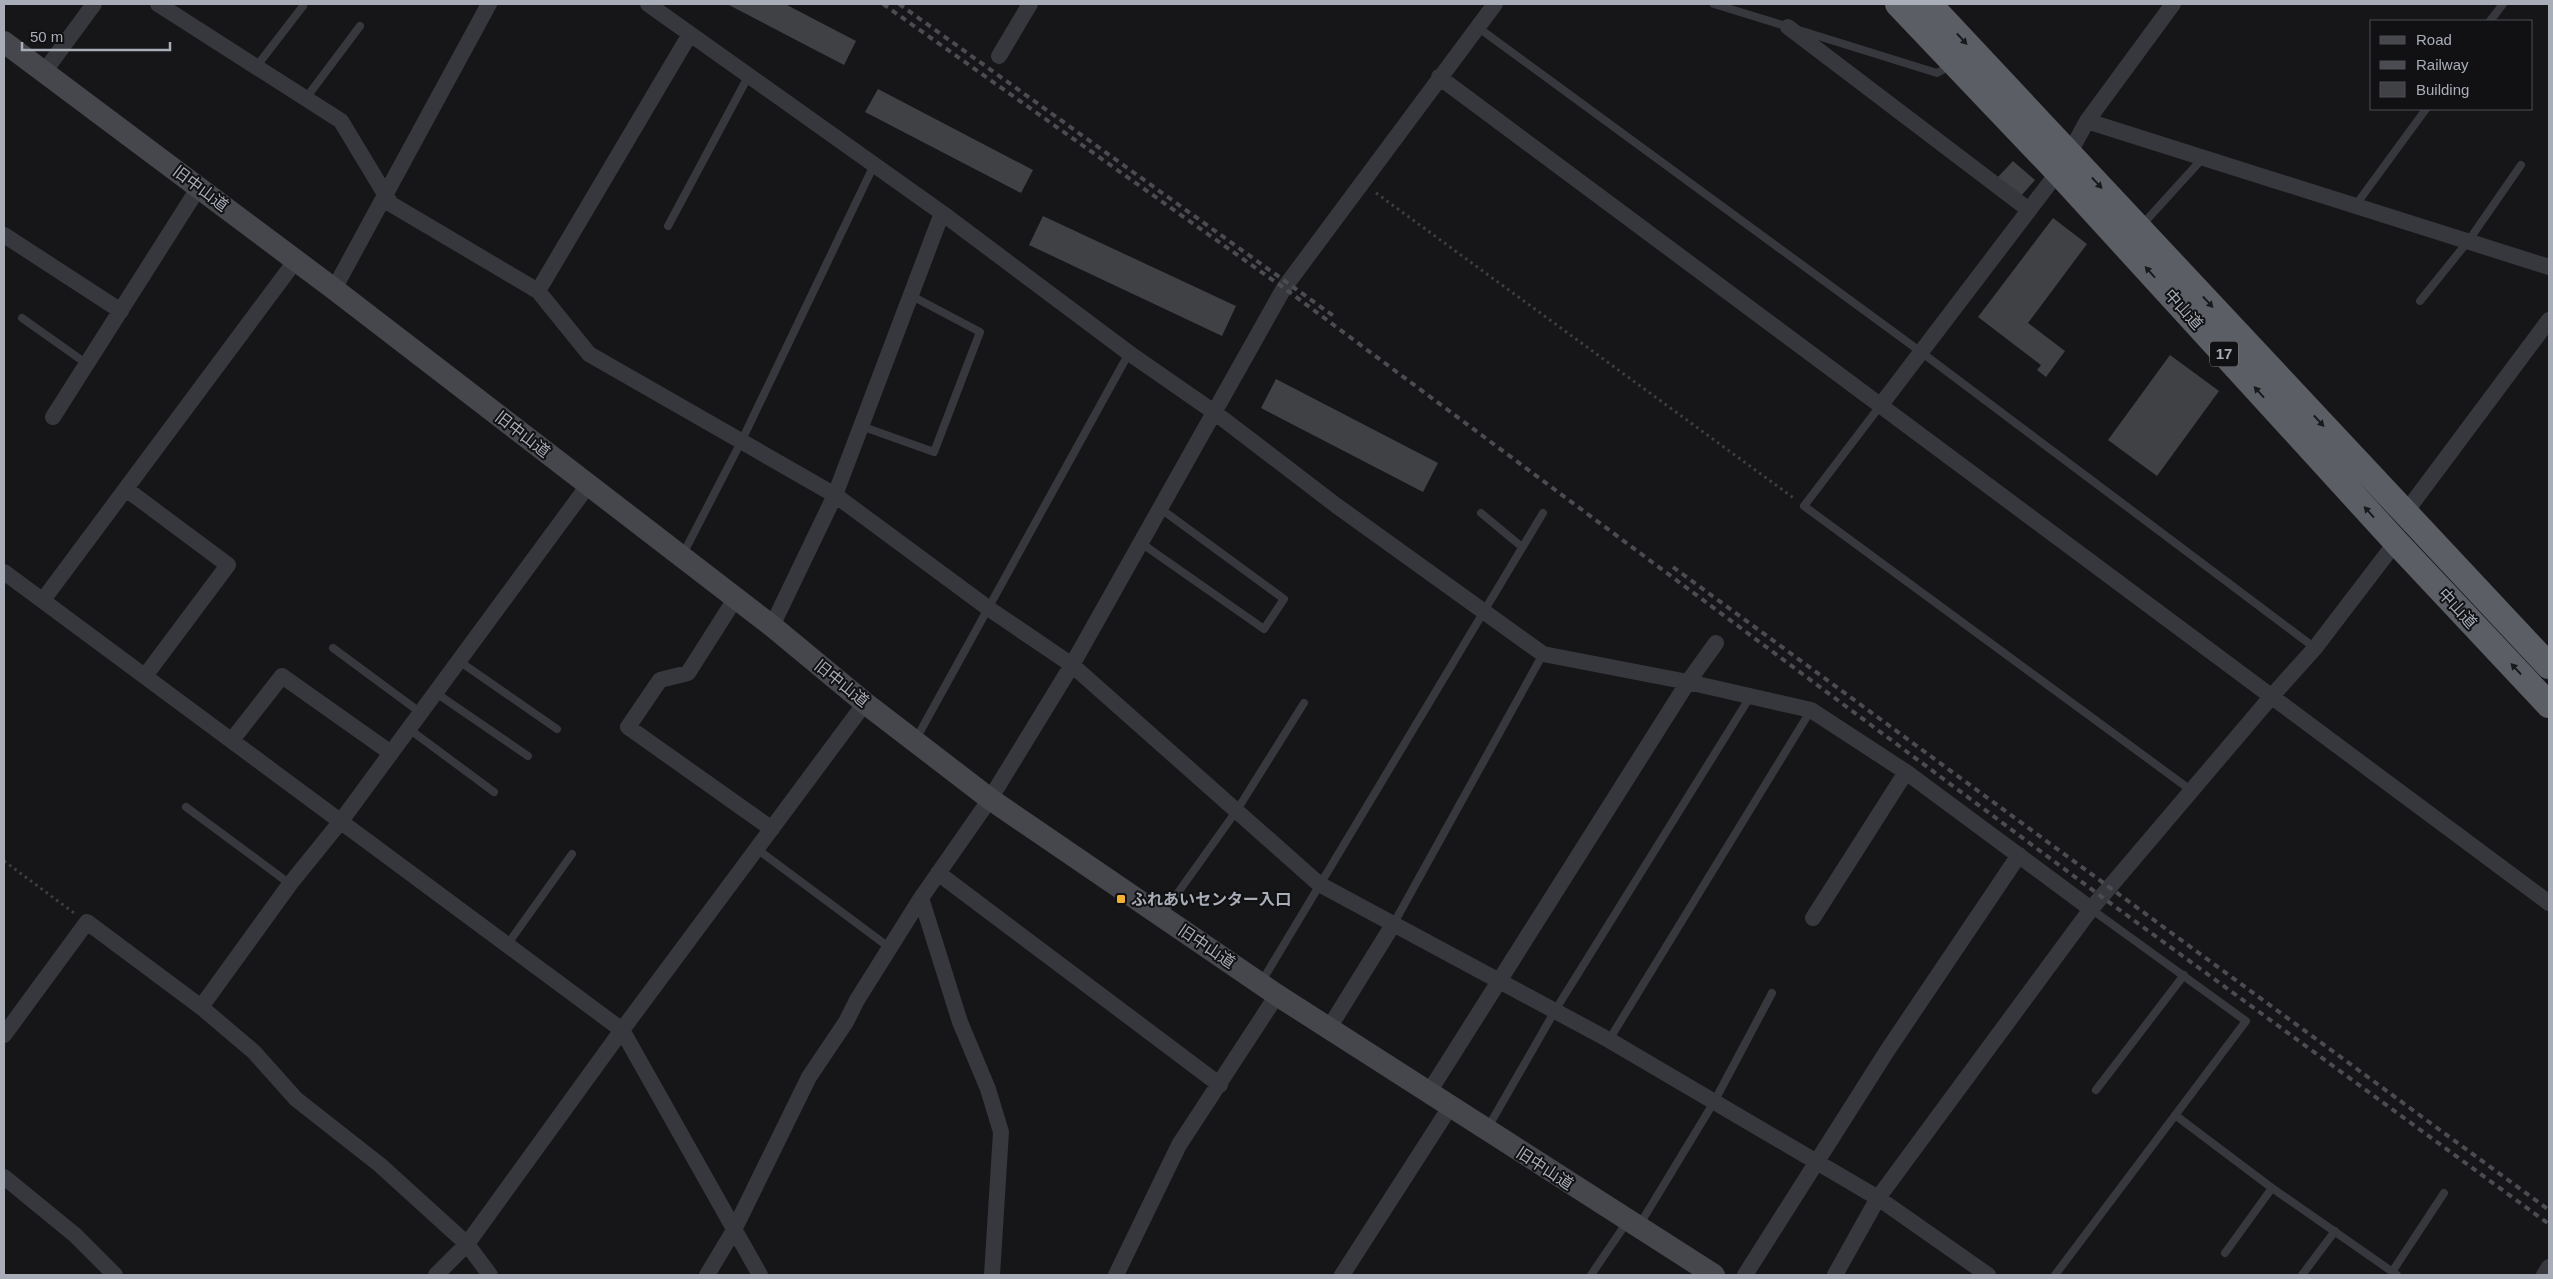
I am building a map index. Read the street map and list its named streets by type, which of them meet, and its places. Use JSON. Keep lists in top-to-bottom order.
{
  "streets": {
    "highway": ["中山道", "17"],
    "main road": ["旧中山道"]
  },
  "places": {
    "transit": ["ふれあいセンター入口"]
  },
  "legend": ["Road", "Railway", "Building"],
  "scale_bar": "50 m"
}
